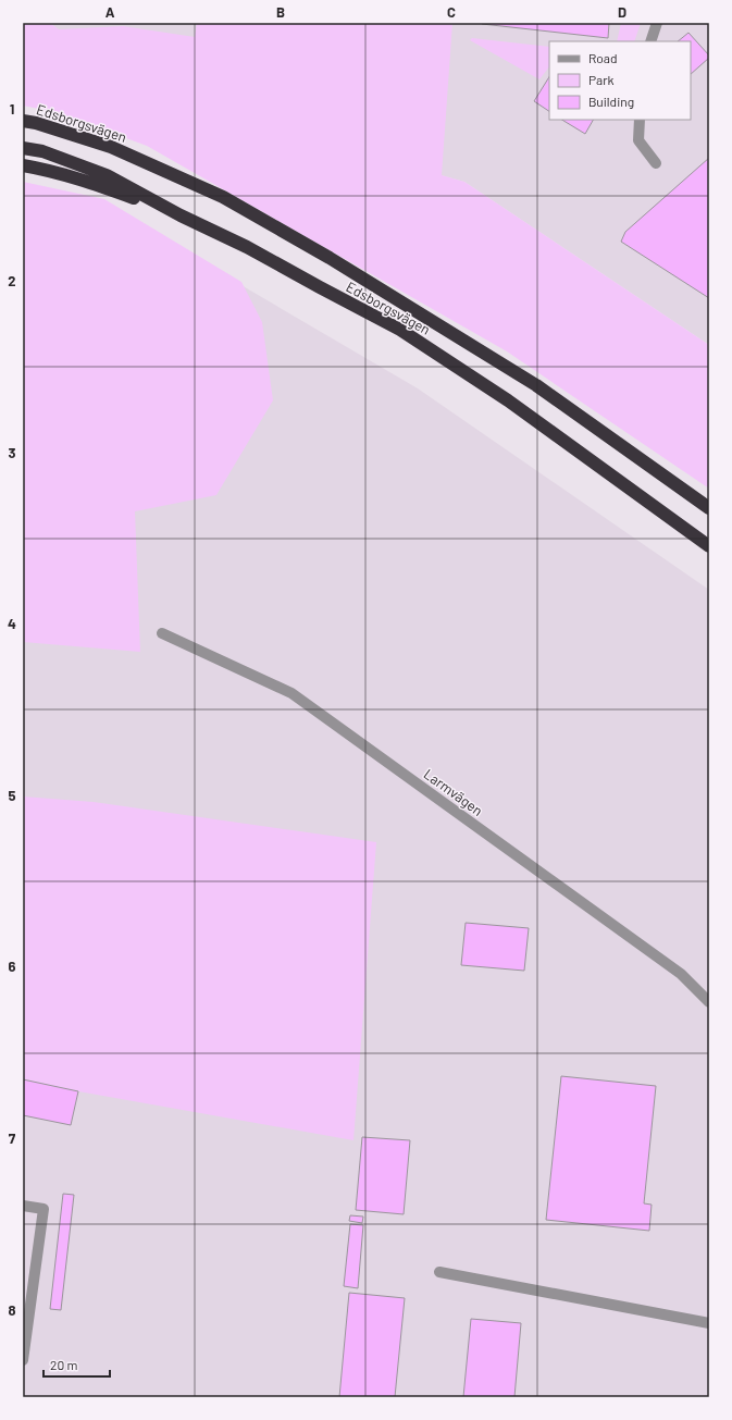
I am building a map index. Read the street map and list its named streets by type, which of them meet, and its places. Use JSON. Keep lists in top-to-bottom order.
{
  "streets": {
    "highway": ["Edsborgsvägen"],
    "lane": ["Larmvägen"]
  },
  "legend": ["Road", "Park", "Building"],
  "scale_bar": "20 m",
  "grid": {
    "columns": [
      "A",
      "B",
      "C",
      "D"
    ],
    "rows": [
      "1",
      "2",
      "3",
      "4",
      "5",
      "6",
      "7",
      "8"
    ]
  }
}
